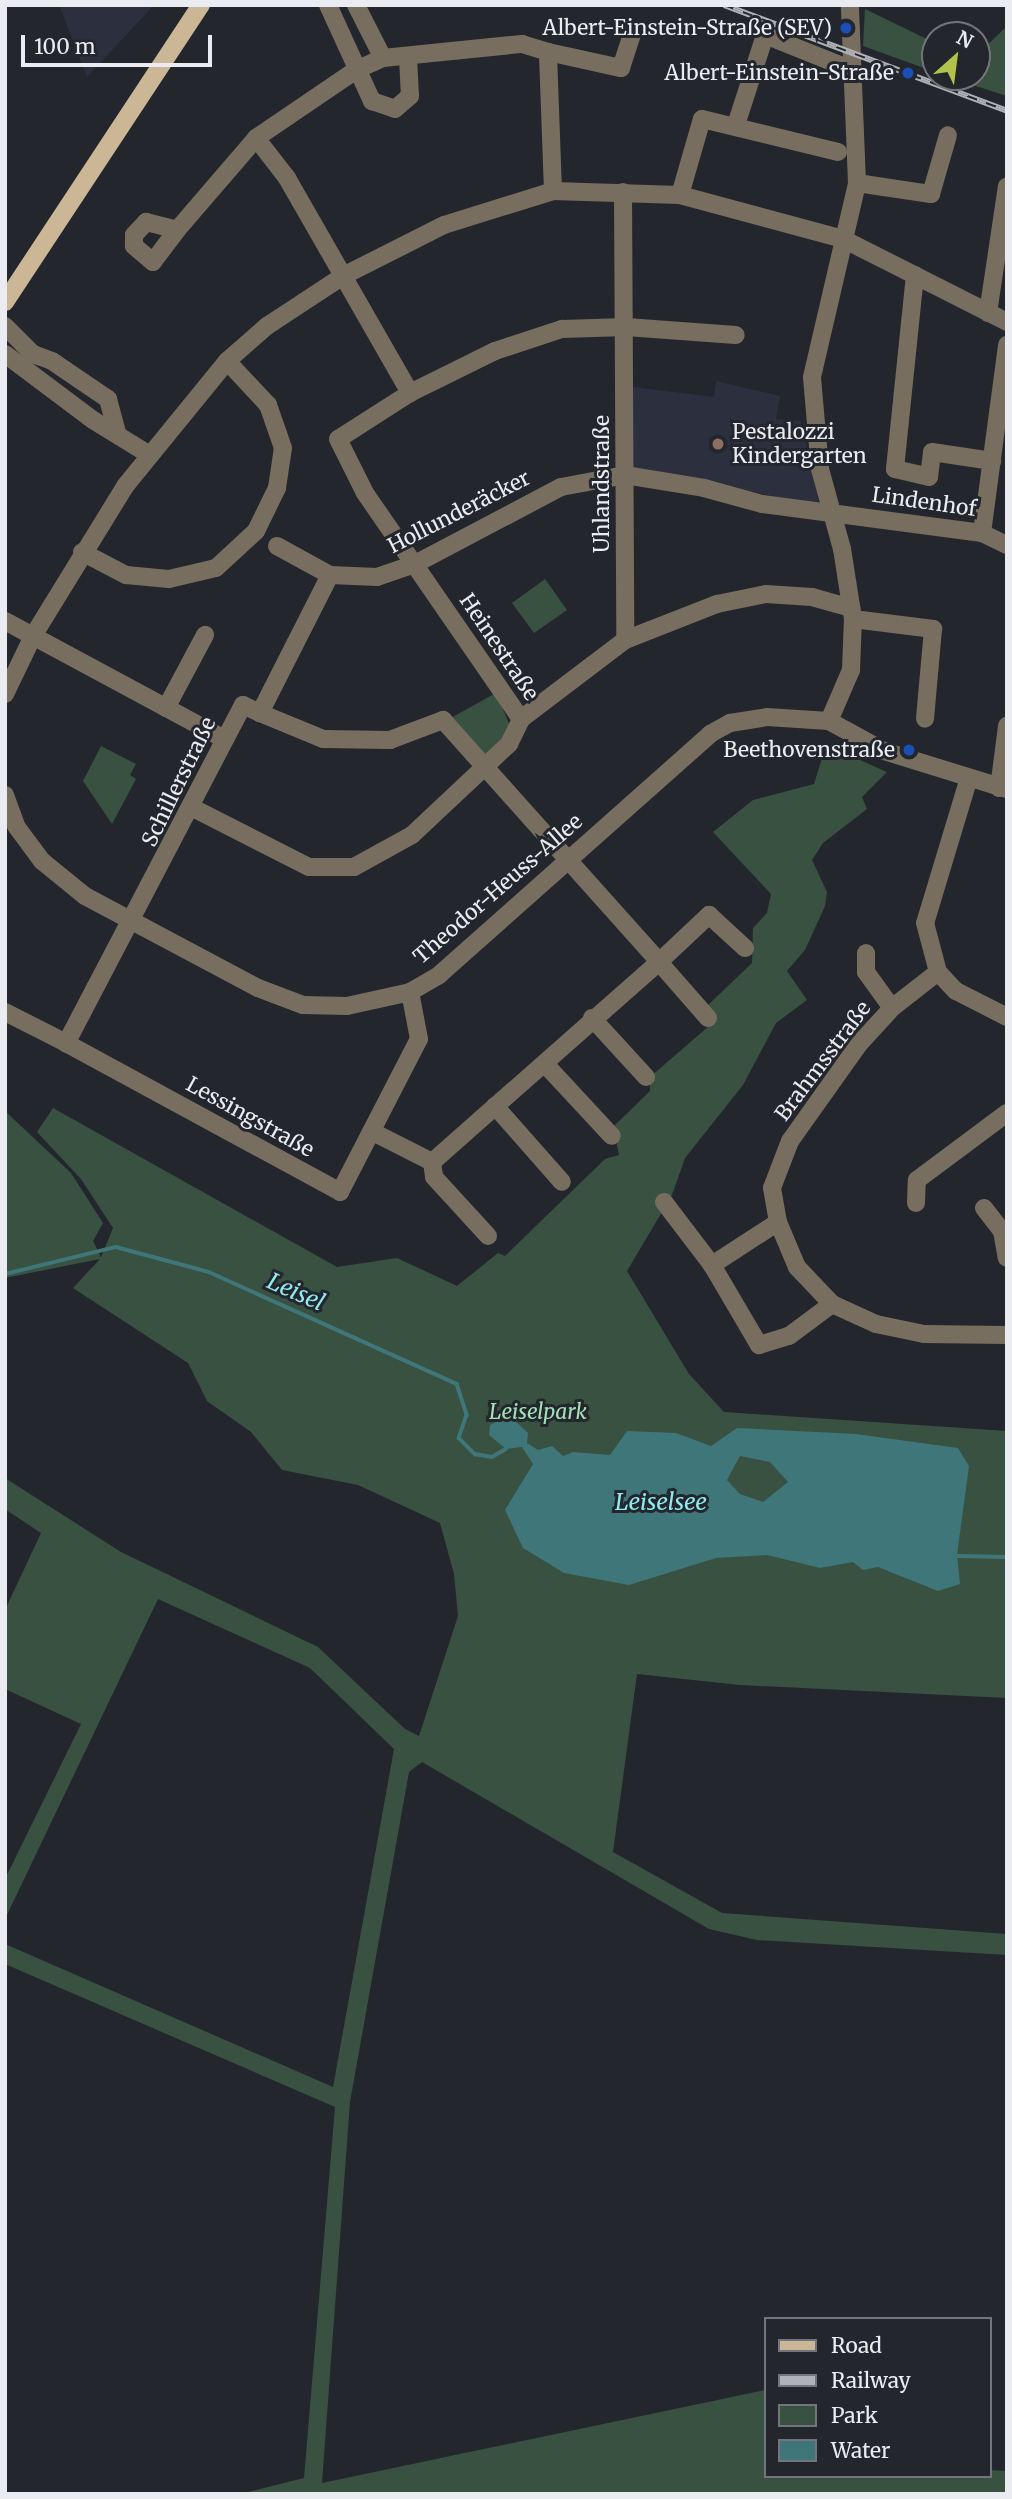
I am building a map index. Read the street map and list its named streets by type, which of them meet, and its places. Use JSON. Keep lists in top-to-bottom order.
{
  "streets": {
    "street": [
      "Uhlandstraße",
      "Lindenhof",
      "Hollunderäcker",
      "Heinestraße",
      "Schillerstraße",
      "Theodor-Heuss-Allee",
      "Brahmsstraße",
      "Lessingstraße"
    ]
  },
  "crossings": [
    ["Uhlandstraße", "Hollunderäcker"],
    ["Uhlandstraße", "Heinestraße"],
    ["Lindenhof", "Hollunderäcker"],
    ["Hollunderäcker", "Heinestraße"],
    ["Heinestraße", "Schillerstraße"],
    ["Schillerstraße", "Theodor-Heuss-Allee"],
    ["Theodor-Heuss-Allee", "Lessingstraße"]
  ],
  "water": ["Leisel", "Leiselsee"],
  "parks": ["Leiselpark"],
  "places": [
    "Albert-Einstein-Straße (SEV)",
    "Albert-Einstein-Straße",
    "Pestalozzi Kindergarten",
    "Beethovenstraße"
  ],
  "legend": [
    "Road",
    "Railway",
    "Park",
    "Water"
  ],
  "scale_bar": "100 m",
  "north": "top right"
}
